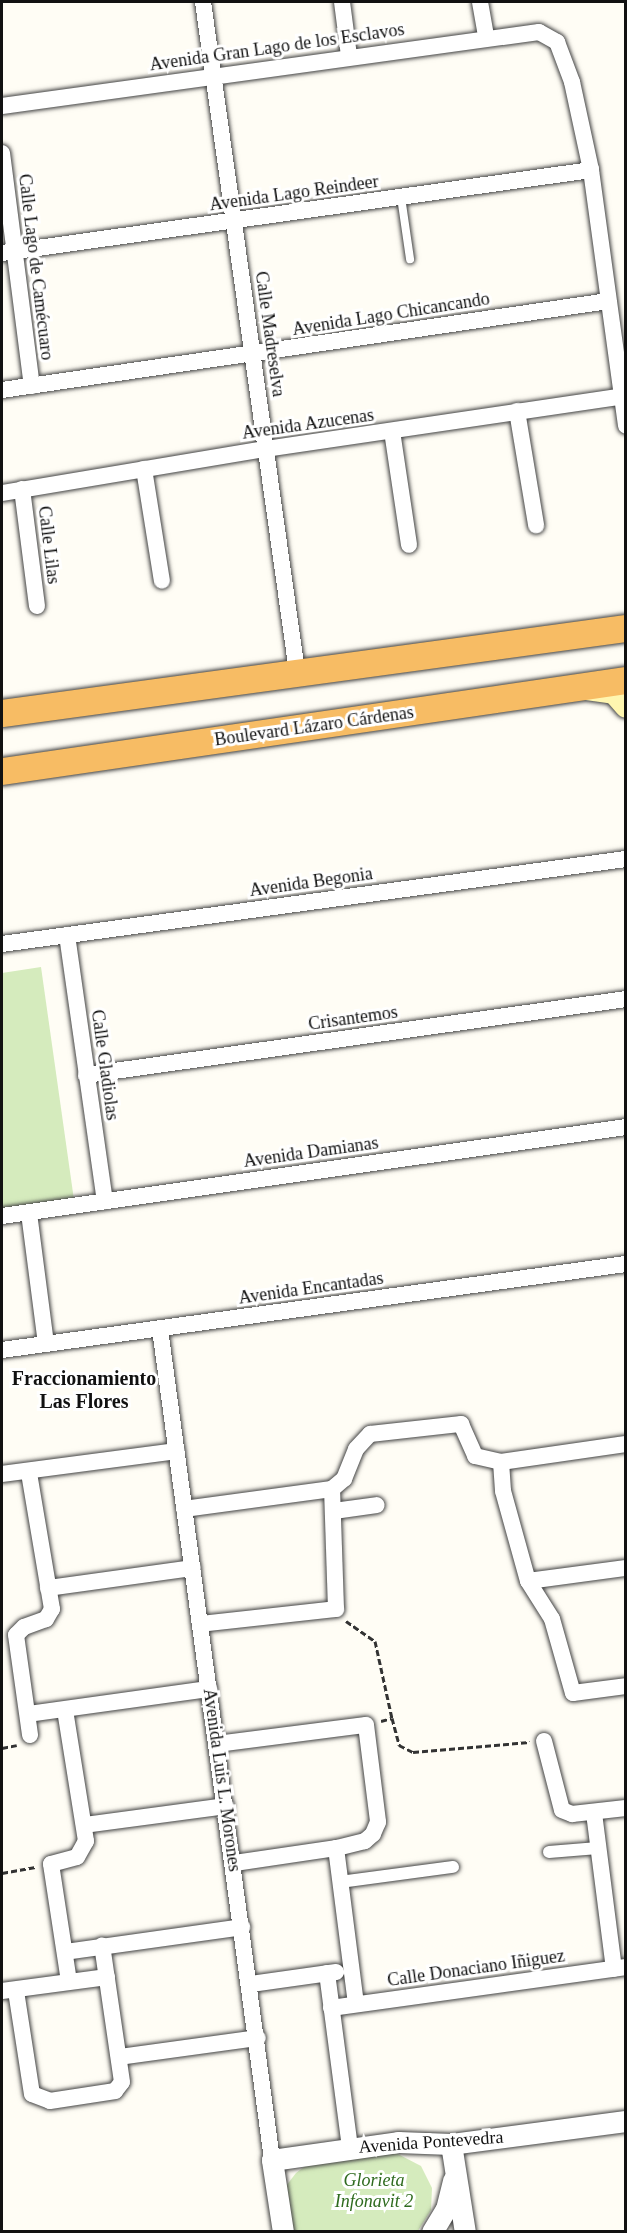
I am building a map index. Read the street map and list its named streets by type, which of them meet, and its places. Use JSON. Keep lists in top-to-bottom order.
{
  "streets": {
    "highway": ["Boulevard Lázaro Cárdenas"],
    "street": [
      "Avenida Gran Lago de los Esclavos",
      "Avenida Lago Reindeer",
      "Calle Lago de Camécuaro",
      "Avenida Lago Chicancando",
      "Calle Madreselva",
      "Avenida Azucenas",
      "Calle Lilas",
      "Avenida Begonia",
      "Crisantemos",
      "Calle Gladiolas",
      "Avenida Damianas",
      "Avenida Encantadas",
      "Avenida Luis L. Morones",
      "Calle Donaciano Iñiguez",
      "Avenida Pontevedra"
    ]
  },
  "crossings": [
    ["Avenida Gran Lago de los Esclavos", "Avenida Lago Reindeer"],
    ["Avenida Gran Lago de los Esclavos", "Calle Madreselva"],
    ["Avenida Lago Reindeer", "Calle Lago de Camécuaro"],
    ["Avenida Lago Reindeer", "Calle Madreselva"],
    ["Calle Lago de Camécuaro", "Avenida Lago Chicancando"],
    ["Avenida Lago Chicancando", "Calle Madreselva"],
    ["Calle Madreselva", "Avenida Azucenas"],
    ["Avenida Azucenas", "Calle Lilas"],
    ["Avenida Begonia", "Calle Gladiolas"],
    ["Crisantemos", "Calle Gladiolas"],
    ["Calle Gladiolas", "Avenida Damianas"],
    ["Avenida Encantadas", "Avenida Luis L. Morones"],
    ["Avenida Luis L. Morones", "Avenida Pontevedra"]
  ],
  "districts": ["Fraccionamiento Las Flores"],
  "parks": ["Glorieta Infonavit 2"]
}
